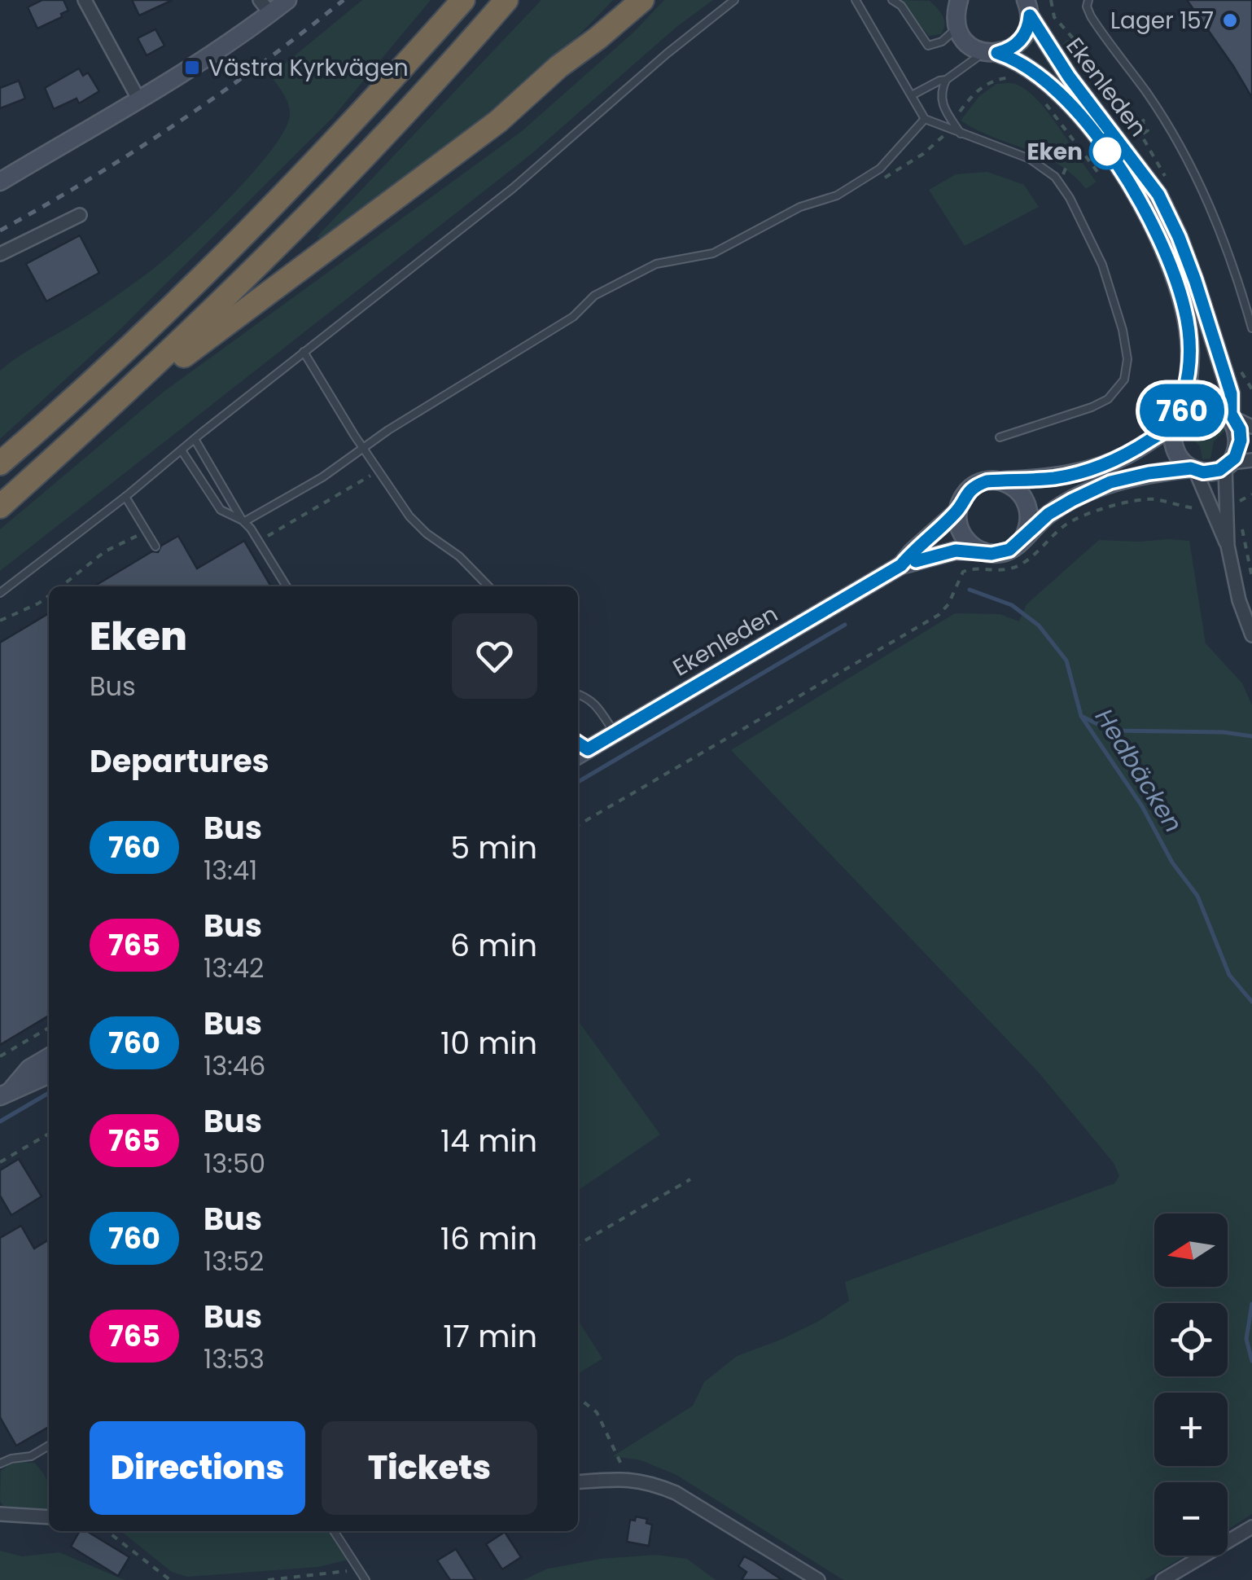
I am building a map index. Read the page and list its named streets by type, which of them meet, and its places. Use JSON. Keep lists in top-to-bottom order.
{
  "streets": {
    "street": ["Ekenleden"]
  },
  "water": ["Hedbäcken"],
  "places": {
    "other": ["Lager 157", "Eken"],
    "transit": ["Västra Kyrkvägen"]
  },
  "lines": ["bus line 760"],
  "north": "left",
  "page": {
    "on_map": "760",
    "heading": [
      ["Eken", "Bus"],
      "Departures"
    ],
    "list": [
      {
        "mark": "760",
        "name": "Bus",
        "note": "13:41",
        "value": "5 min"
      },
      {
        "mark": "765",
        "name": "Bus",
        "note": "13:42",
        "value": "6 min"
      },
      {
        "mark": "760",
        "name": "Bus",
        "note": "13:46",
        "value": "10 min"
      },
      {
        "mark": "765",
        "name": "Bus",
        "note": "13:50",
        "value": "14 min"
      },
      {
        "mark": "760",
        "name": "Bus",
        "note": "13:52",
        "value": "16 min"
      },
      {
        "mark": "765",
        "name": "Bus",
        "note": "13:53",
        "value": "17 min"
      }
    ],
    "map_buttons": ["+", "−"],
    "buttons": ["Directions", "Tickets"]
  }
}
